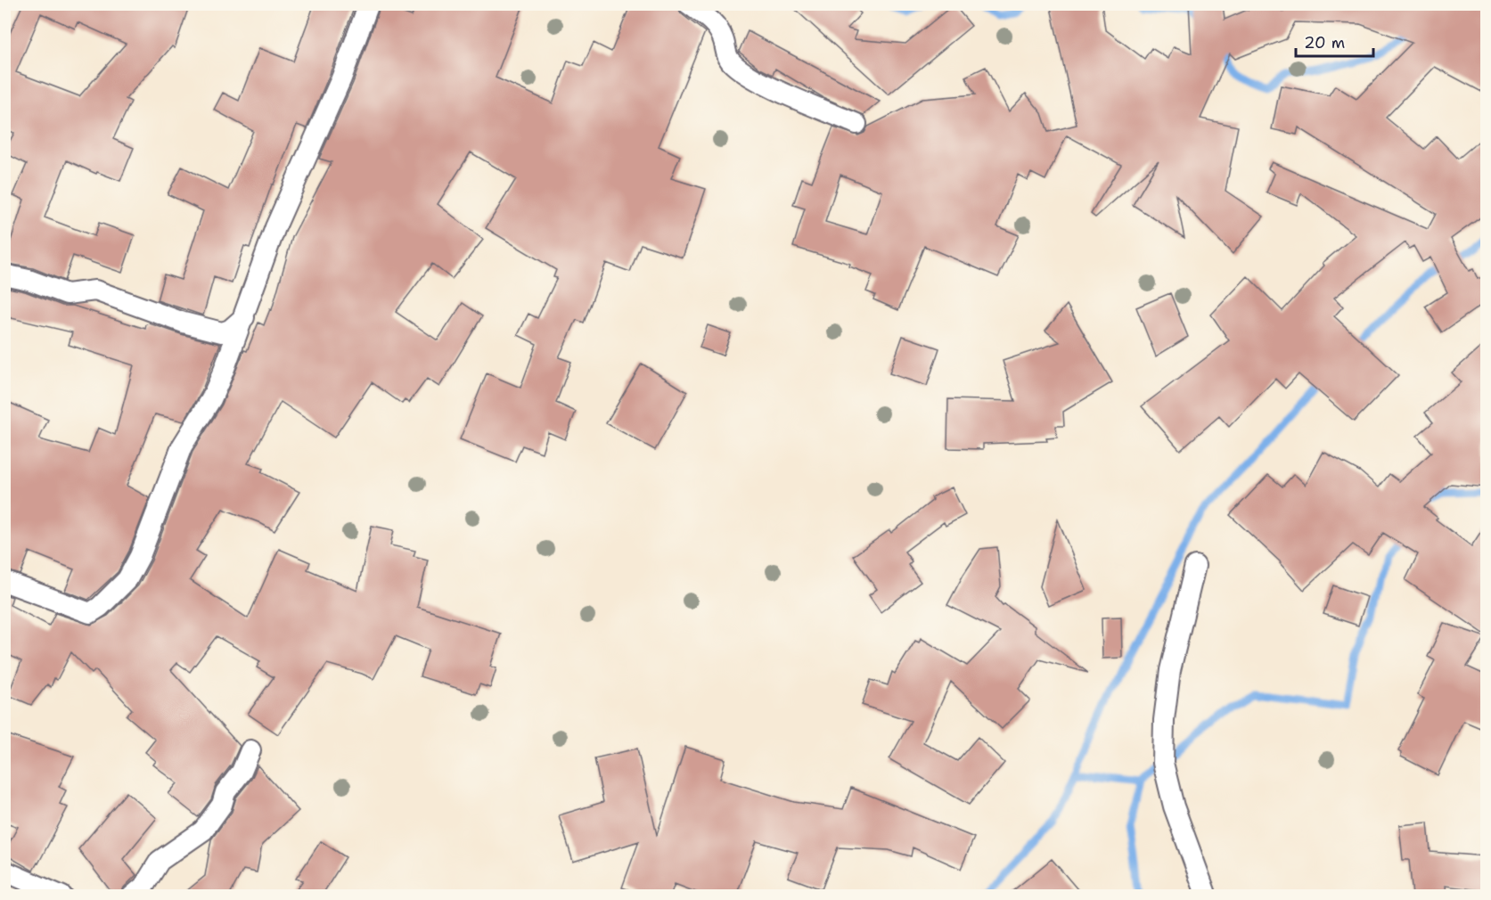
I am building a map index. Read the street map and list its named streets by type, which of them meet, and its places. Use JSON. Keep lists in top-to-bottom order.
{
  "scale_bar": "20 m"
}
